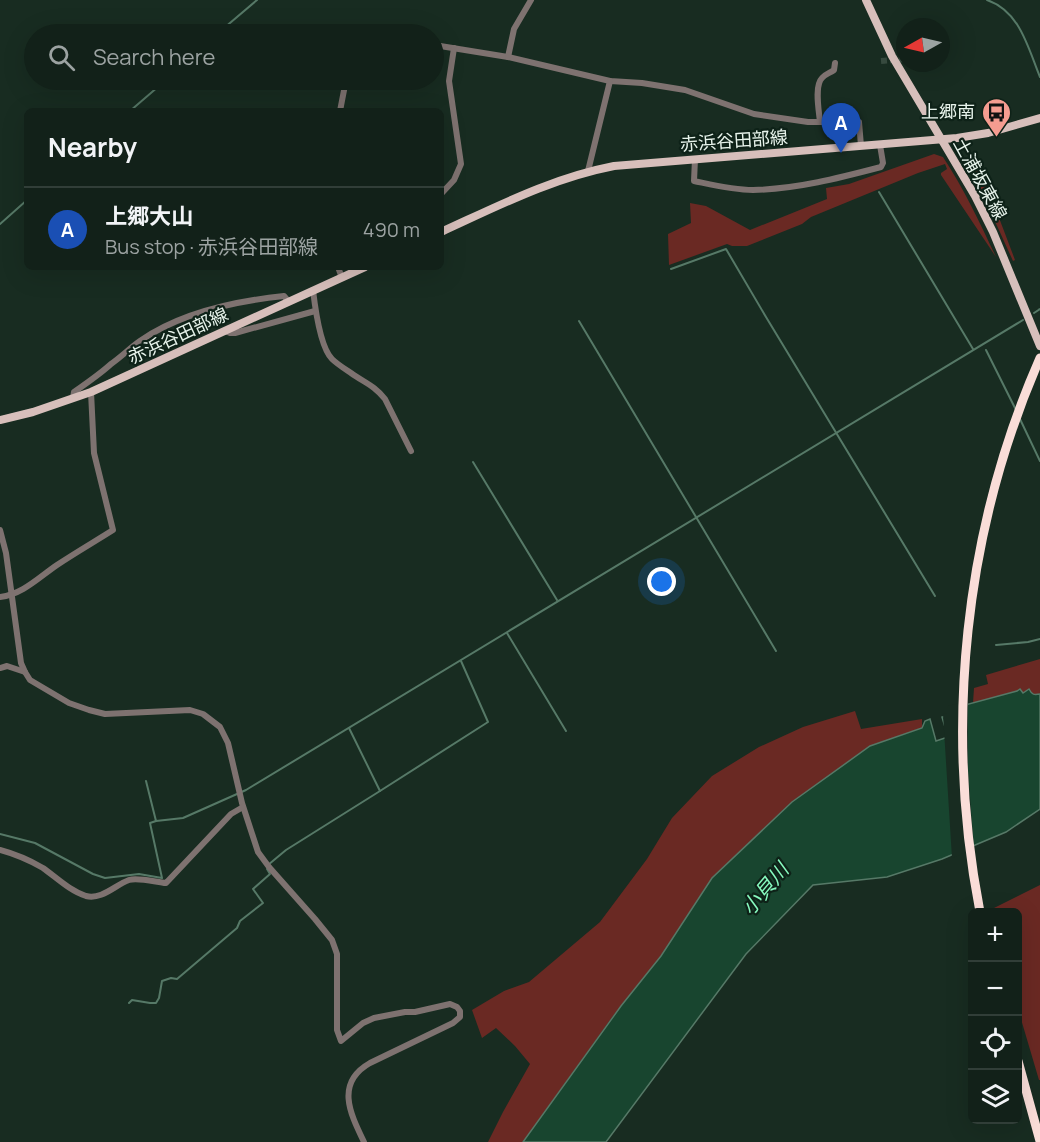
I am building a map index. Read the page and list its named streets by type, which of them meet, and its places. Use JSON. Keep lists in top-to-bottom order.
{
  "streets": {
    "main road": ["赤浜谷田部線", "土浦坂東線"]
  },
  "crossings": [
    ["赤浜谷田部線", "土浦坂東線"]
  ],
  "water": ["小貝川"],
  "places": {
    "bus stop": ["上郷南"]
  },
  "north": "left",
  "page": {
    "search": "Search here",
    "pins": "A",
    "heading": "Nearby",
    "list": [
      {
        "mark": "A",
        "name": "上郷大山",
        "note": "Bus stop · 赤浜谷田部線",
        "value": "490 m"
      }
    ],
    "map_buttons": ["+", "−"]
  }
}
